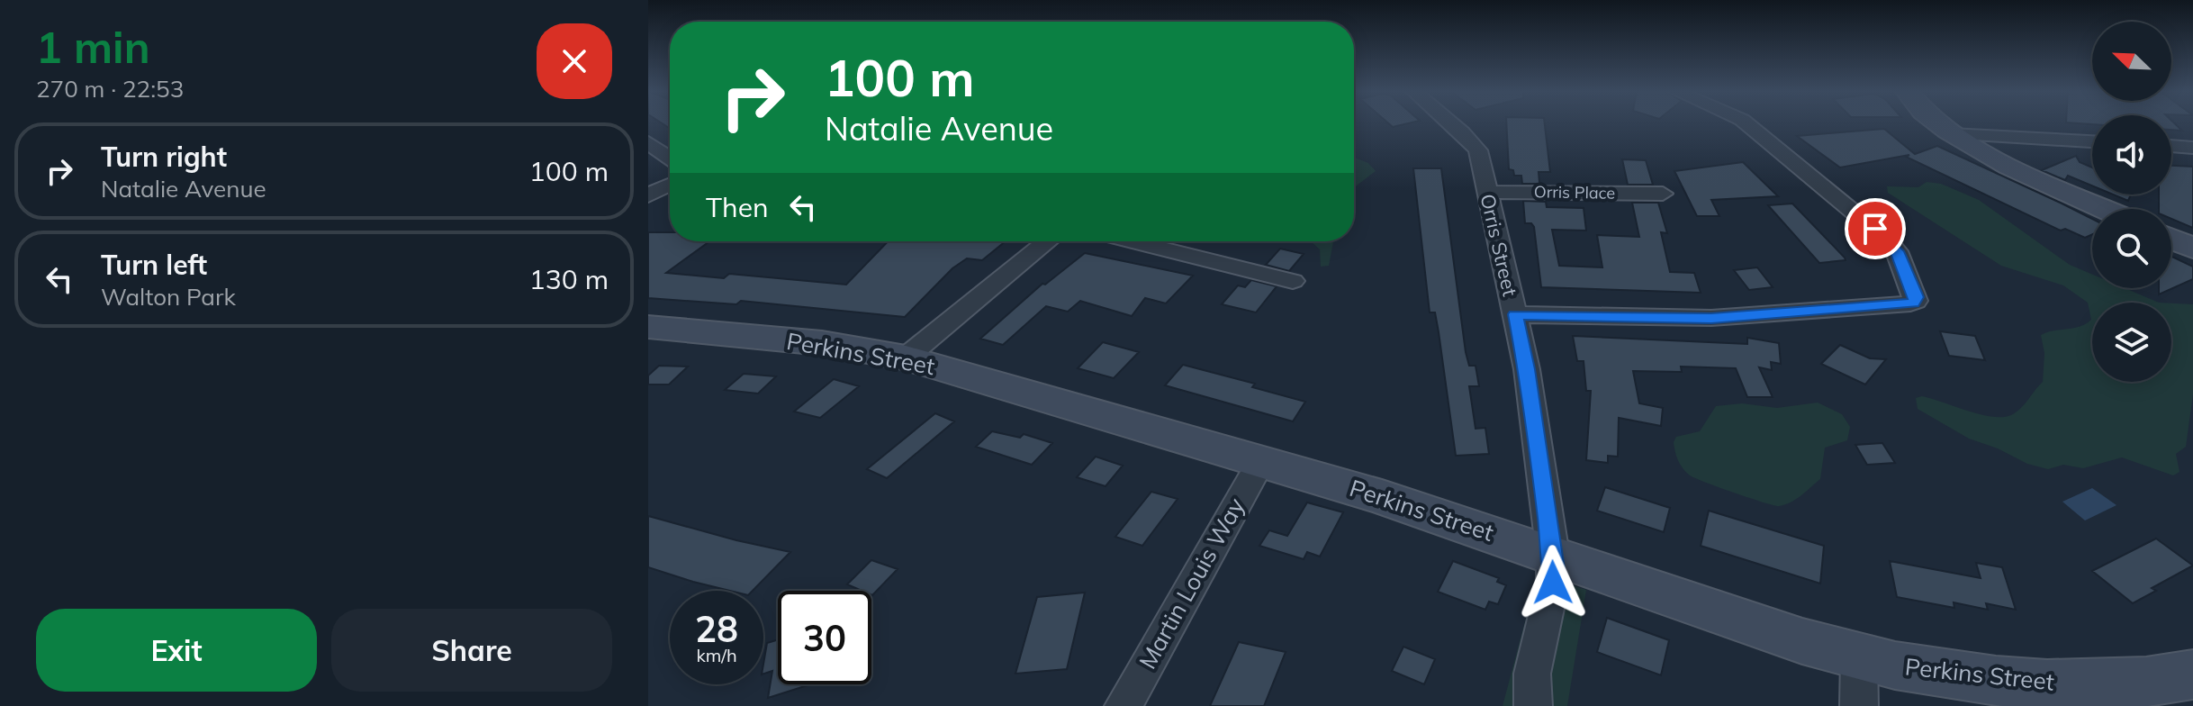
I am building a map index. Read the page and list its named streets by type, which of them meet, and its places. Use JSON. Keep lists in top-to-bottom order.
{
  "streets": {
    "street": [
      "Orris Place",
      "Orris Street",
      "Perkins Street",
      "Martin Louis Way"
    ]
  },
  "crossings": [
    ["Orris Place", "Orris Street"],
    ["Orris Street", "Perkins Street"],
    ["Perkins Street", "Martin Louis Way"]
  ],
  "north": "top left",
  "page": {
    "heading": ["1 min", "270 m · 22:53"],
    "turn": ["100 m", "Natalie Avenue"],
    "list": [
      {
        "name": "Turn right",
        "note": "Natalie Avenue",
        "value": "100 m"
      },
      {
        "name": "Turn left",
        "note": "Walton Park",
        "value": "130 m"
      }
    ],
    "then": "Then",
    "speed": "28 km/h",
    "limit": "30",
    "buttons": ["Exit", "Share"]
  }
}
